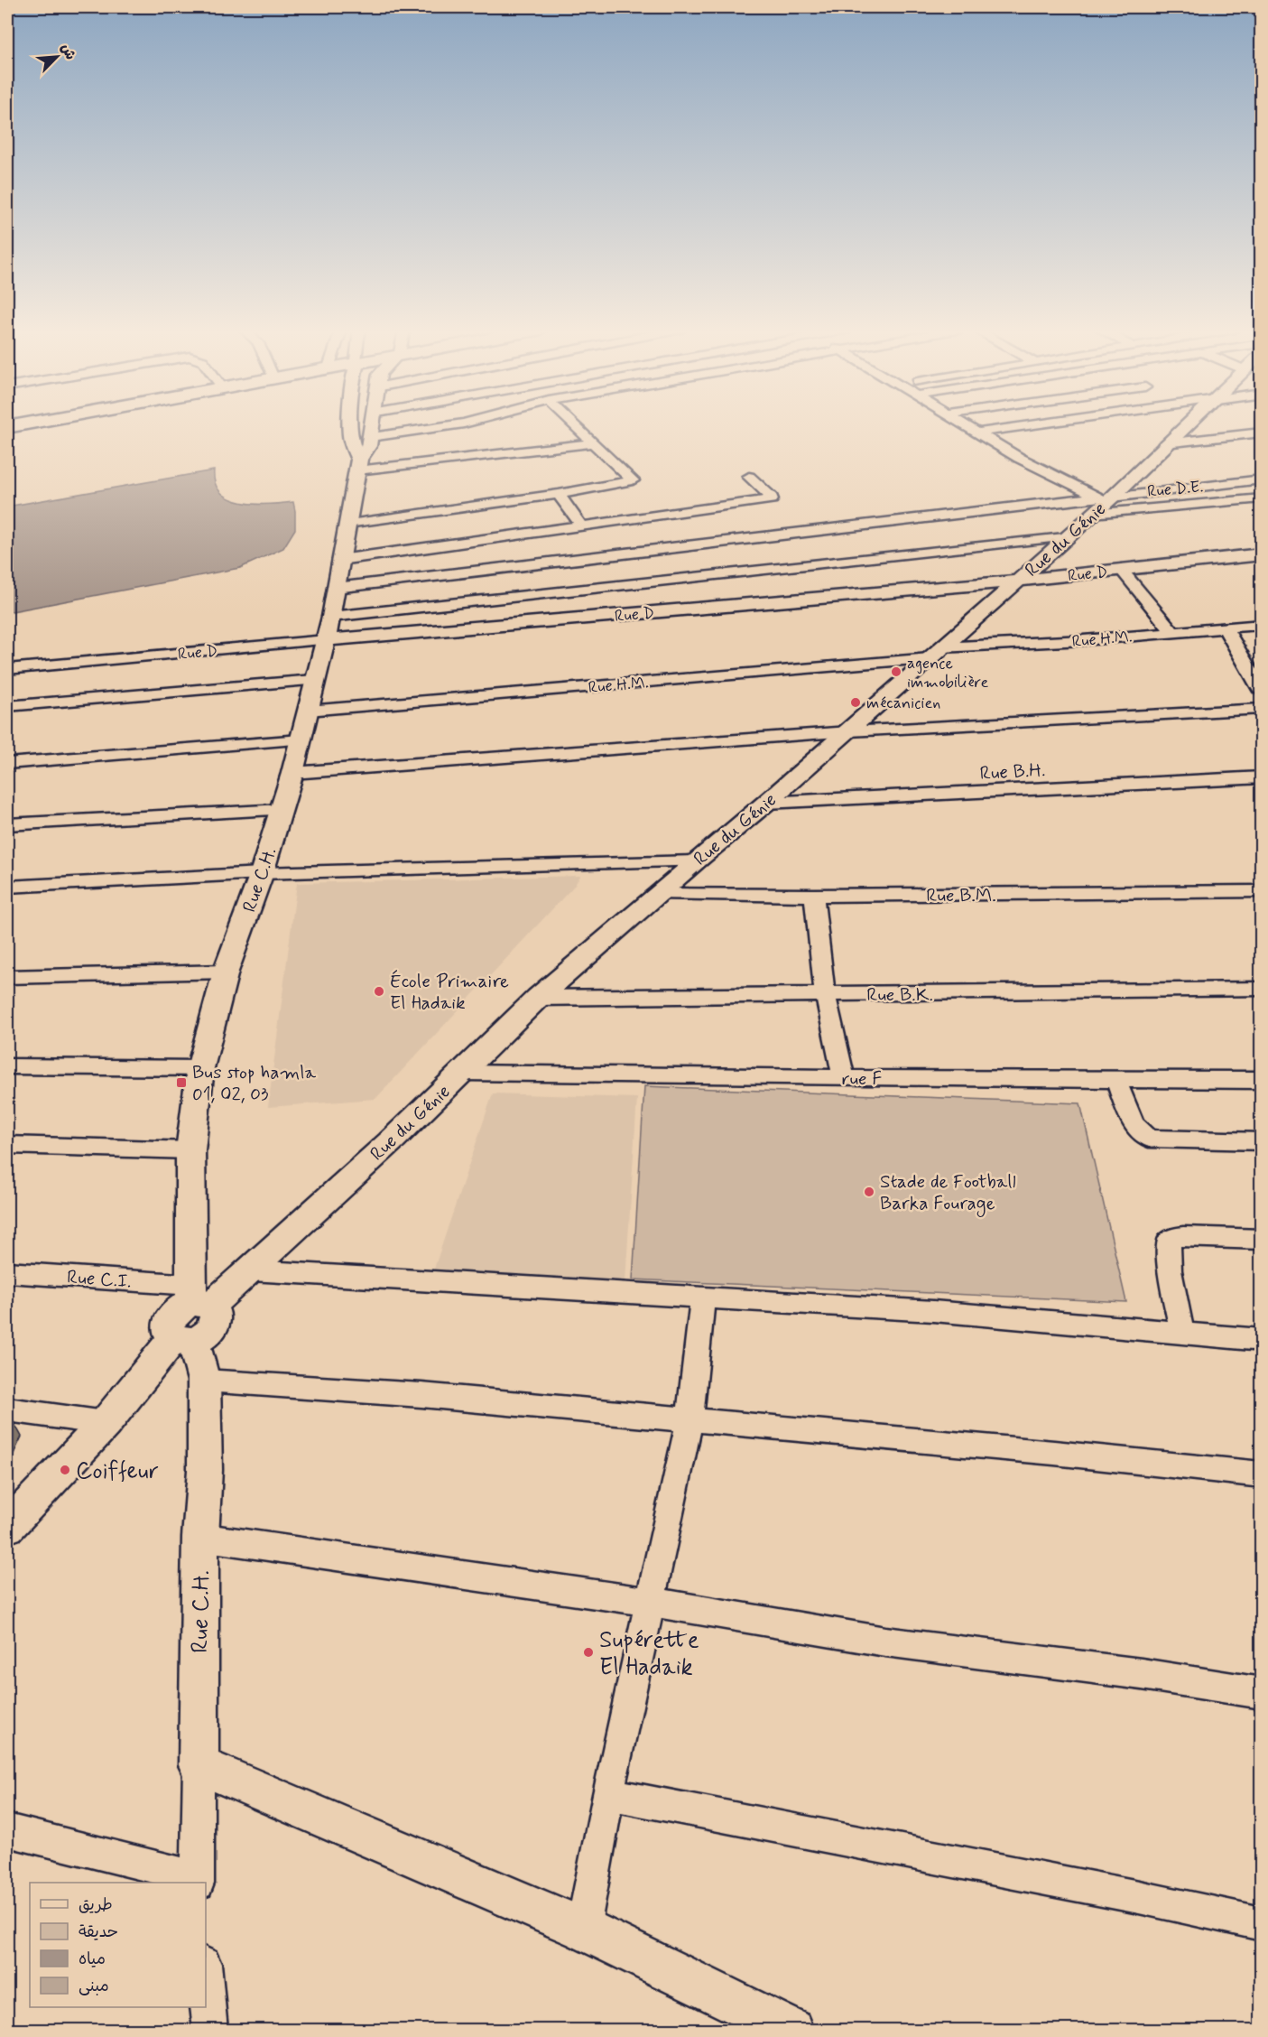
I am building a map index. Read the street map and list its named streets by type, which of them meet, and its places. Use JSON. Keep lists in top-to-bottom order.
{
  "streets": {
    "street": [
      "Rue D.E.",
      "Rue du Génie",
      "Rue D",
      "Rue H.M.",
      "Rue B.H.",
      "Rue C.H.",
      "Rue B.M.",
      "Rue B.K.",
      "rue F",
      "Rue C.I."
    ]
  },
  "crossings": [
    ["Rue D.E.", "Rue du Génie"],
    ["Rue du Génie", "Rue D"],
    ["Rue du Génie", "Rue H.M."],
    ["Rue du Génie", "Rue B.H."],
    ["Rue du Génie", "Rue C.H."],
    ["Rue du Génie", "Rue B.M."],
    ["Rue du Génie", "Rue B.K."],
    ["Rue du Génie", "rue F"],
    ["Rue du Génie", "Rue C.I."],
    ["Rue D", "Rue C.H."],
    ["Rue H.M.", "Rue C.H."],
    ["Rue C.H.", "Rue C.I."]
  ],
  "places": {
    "other": [
      "agence immobilière",
      "mécanicien",
      "École Primaire El Hadaik",
      "Stade de Football Barka Fourage",
      "Coiffeur",
      "Supérette El Hadaik"
    ],
    "transit": ["Bus stop hamla 01, 02, 03"]
  },
  "legend": [
    "طريق",
    "حديقة",
    "مياه",
    "مبنى"
  ],
  "north": "top right"
}
